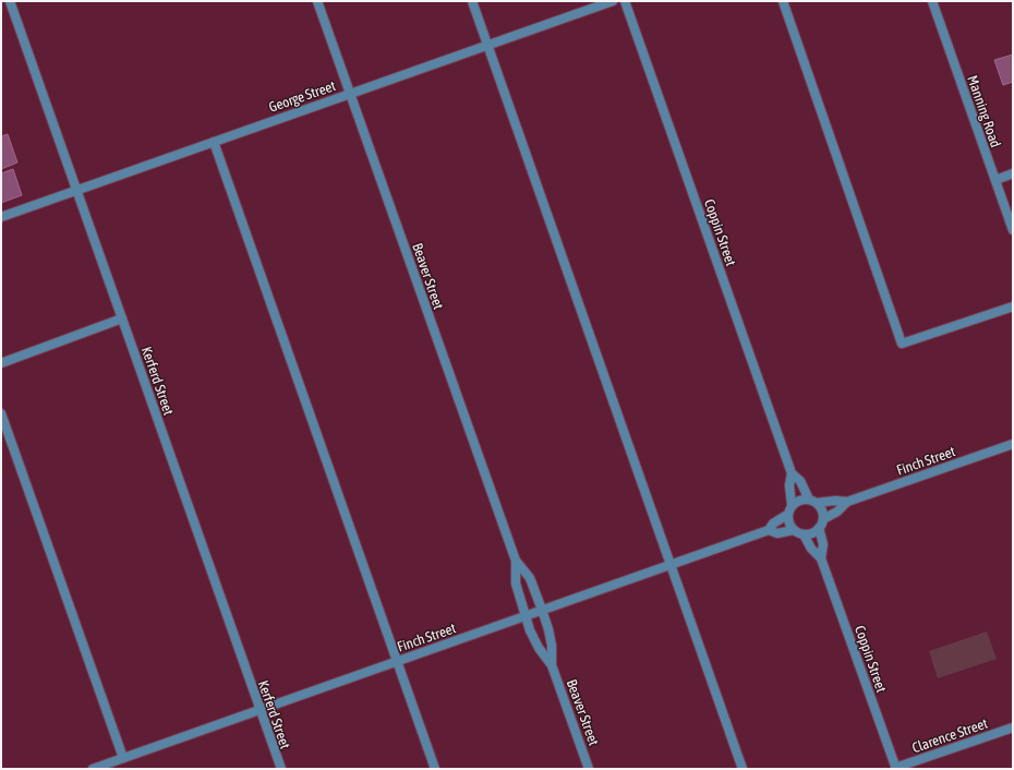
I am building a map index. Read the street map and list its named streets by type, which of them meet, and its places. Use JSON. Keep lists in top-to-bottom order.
{
  "streets": {
    "street": [
      "George Street",
      "Manning Road",
      "Coppin Street",
      "Beaver Street",
      "Kerferd Street",
      "Finch Street",
      "Clarence Street"
    ]
  },
  "crossings": [
    ["George Street", "Beaver Street"],
    ["George Street", "Kerferd Street"],
    ["Coppin Street", "Finch Street"],
    ["Coppin Street", "Clarence Street"],
    ["Beaver Street", "Finch Street"],
    ["Kerferd Street", "Finch Street"]
  ]
}
